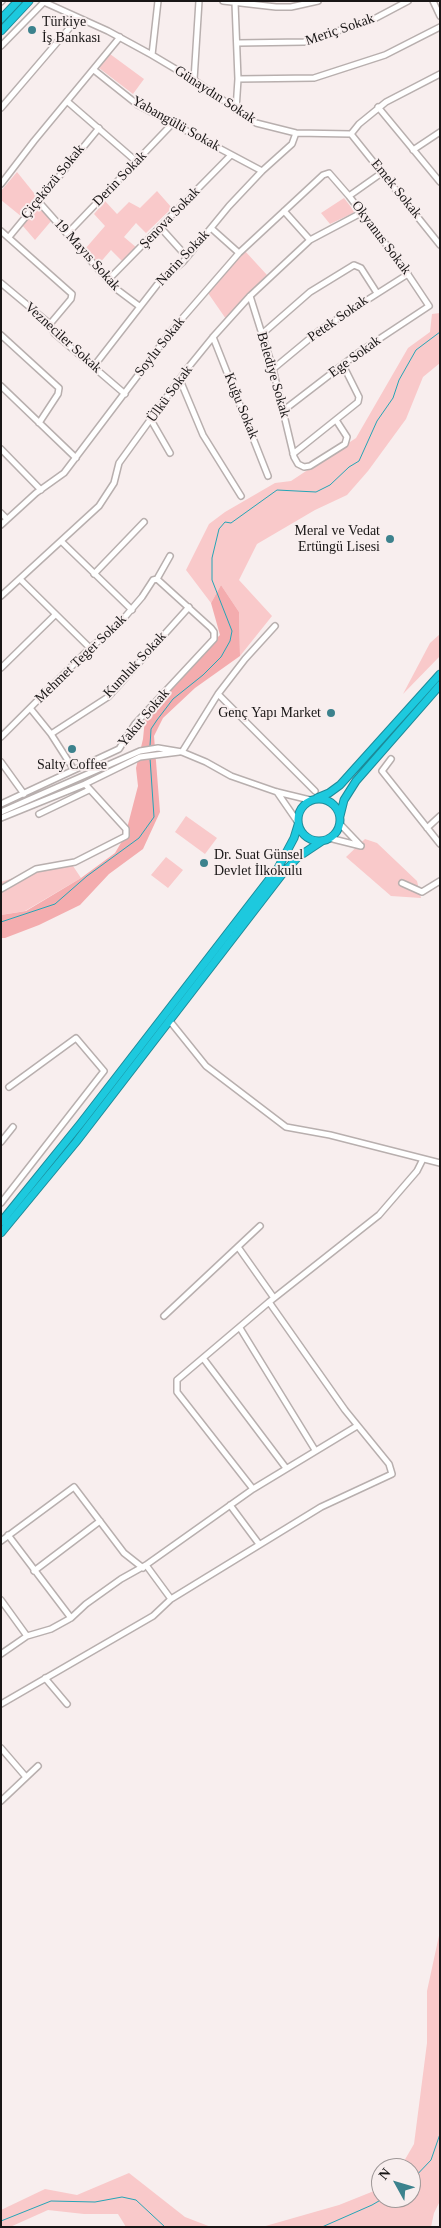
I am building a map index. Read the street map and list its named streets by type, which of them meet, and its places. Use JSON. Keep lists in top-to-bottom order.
{
  "streets": {
    "street": [
      "Meriç Sokak",
      "Günaydın Sokak",
      "Yabangülü Sokak",
      "Derin Sokak",
      "Çiçeközü Sokak",
      "Emek Sokak",
      "Şenova Sokak",
      "Okyanus Sokak",
      "19 Mayıs Sokak",
      "Narin Sokak",
      "Petek Sokak",
      "Vezneciler Sokak",
      "Soylu Sokak",
      "Ege Sokak",
      "Belediye Sokak",
      "Ülkü Sokak",
      "Kuğu Sokak",
      "Mehmet Teger Sokak",
      "Kumluk Sokak",
      "Yakut Sokak"
    ]
  },
  "crossings": [
    ["Günaydın Sokak", "Emek Sokak"],
    ["Günaydın Sokak", "Narin Sokak"],
    ["Yabangülü Sokak", "Derin Sokak"],
    ["Yabangülü Sokak", "Şenova Sokak"],
    ["Yabangülü Sokak", "Narin Sokak"],
    ["Derin Sokak", "19 Mayıs Sokak"],
    ["Çiçeközü Sokak", "19 Mayıs Sokak"],
    ["Şenova Sokak", "19 Mayıs Sokak"],
    ["Okyanus Sokak", "Petek Sokak"],
    ["Okyanus Sokak", "Soylu Sokak"],
    ["Okyanus Sokak", "Ege Sokak"],
    ["Okyanus Sokak", "Ülkü Sokak"],
    ["19 Mayıs Sokak", "Narin Sokak"],
    ["Narin Sokak", "Vezneciler Sokak"],
    ["Petek Sokak", "Belediye Sokak"],
    ["Vezneciler Sokak", "Soylu Sokak"],
    ["Ege Sokak", "Belediye Sokak"],
    ["Belediye Sokak", "Ülkü Sokak"],
    ["Ülkü Sokak", "Kuğu Sokak"],
    ["Kumluk Sokak", "Yakut Sokak"]
  ],
  "places": [
    "Türkiye İş Bankası",
    "Meral ve Vedat Ertüngü Lisesi",
    "Genç Yapı Market",
    "Salty Coffee",
    "Dr. Suat Günsel Devlet İlkokulu"
  ],
  "north": "top left"
}
